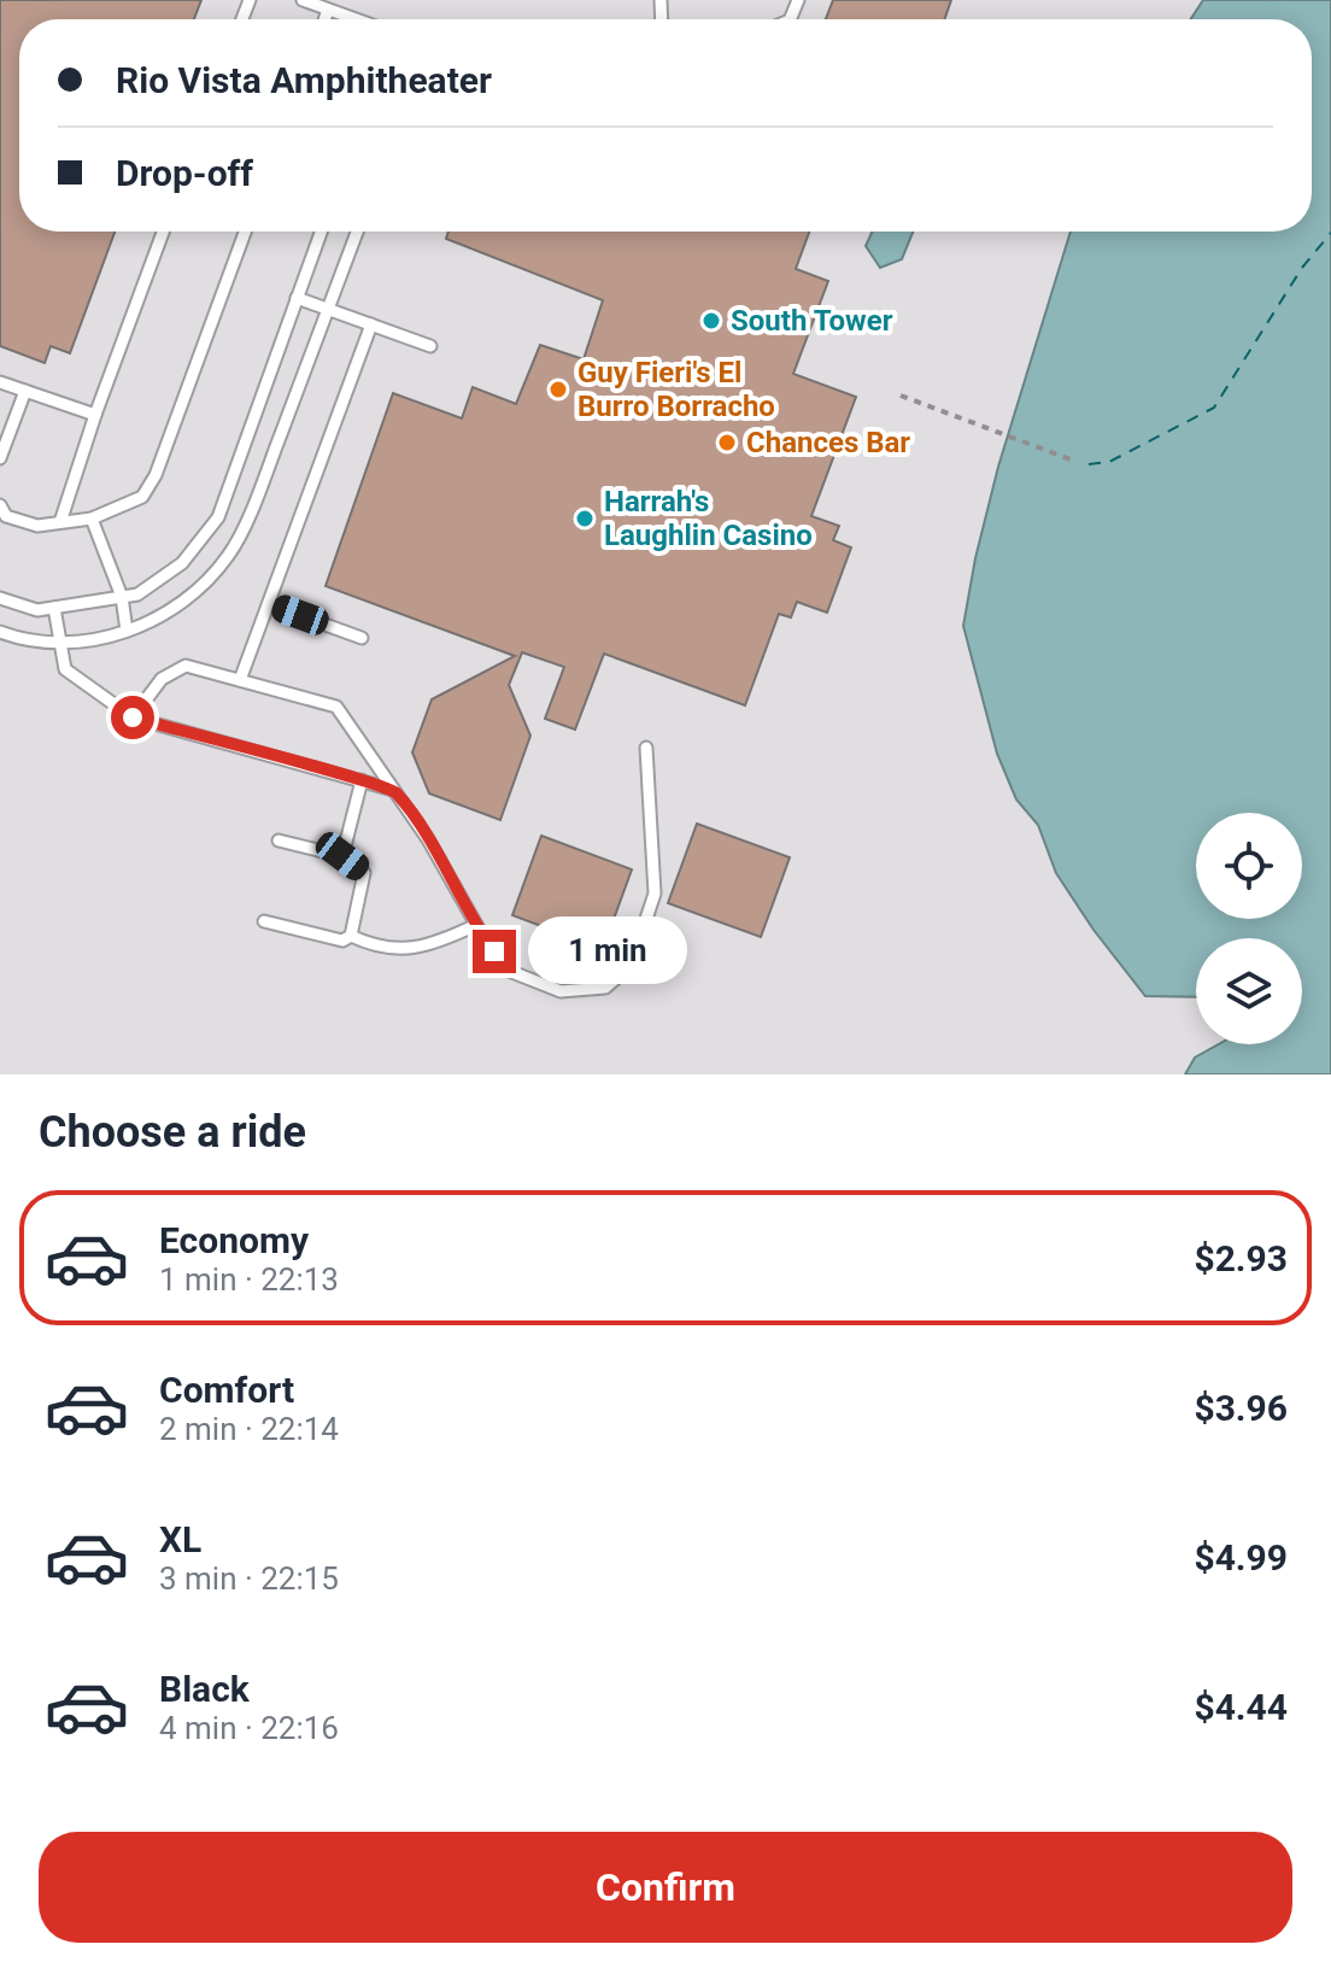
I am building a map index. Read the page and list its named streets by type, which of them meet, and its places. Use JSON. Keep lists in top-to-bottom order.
{
  "places": [
    "South Tower",
    "Guy Fieri's El Burro Borracho",
    "Chances Bar",
    "Harrah's Laughlin Casino"
  ],
  "page": {
    "banner": ["Rio Vista Amphitheater", "Drop-off"],
    "bubble": "1 min",
    "heading": "Choose a ride",
    "list": [
      {
        "name": "Economy",
        "note": "1 min · 22:13",
        "value": "$2.93"
      },
      {
        "name": "Comfort",
        "note": "2 min · 22:14",
        "value": "$3.96"
      },
      {
        "name": "XL",
        "note": "3 min · 22:15",
        "value": "$4.99"
      },
      {
        "name": "Black",
        "note": "4 min · 22:16",
        "value": "$4.44"
      }
    ],
    "buttons": "Confirm"
  }
}
